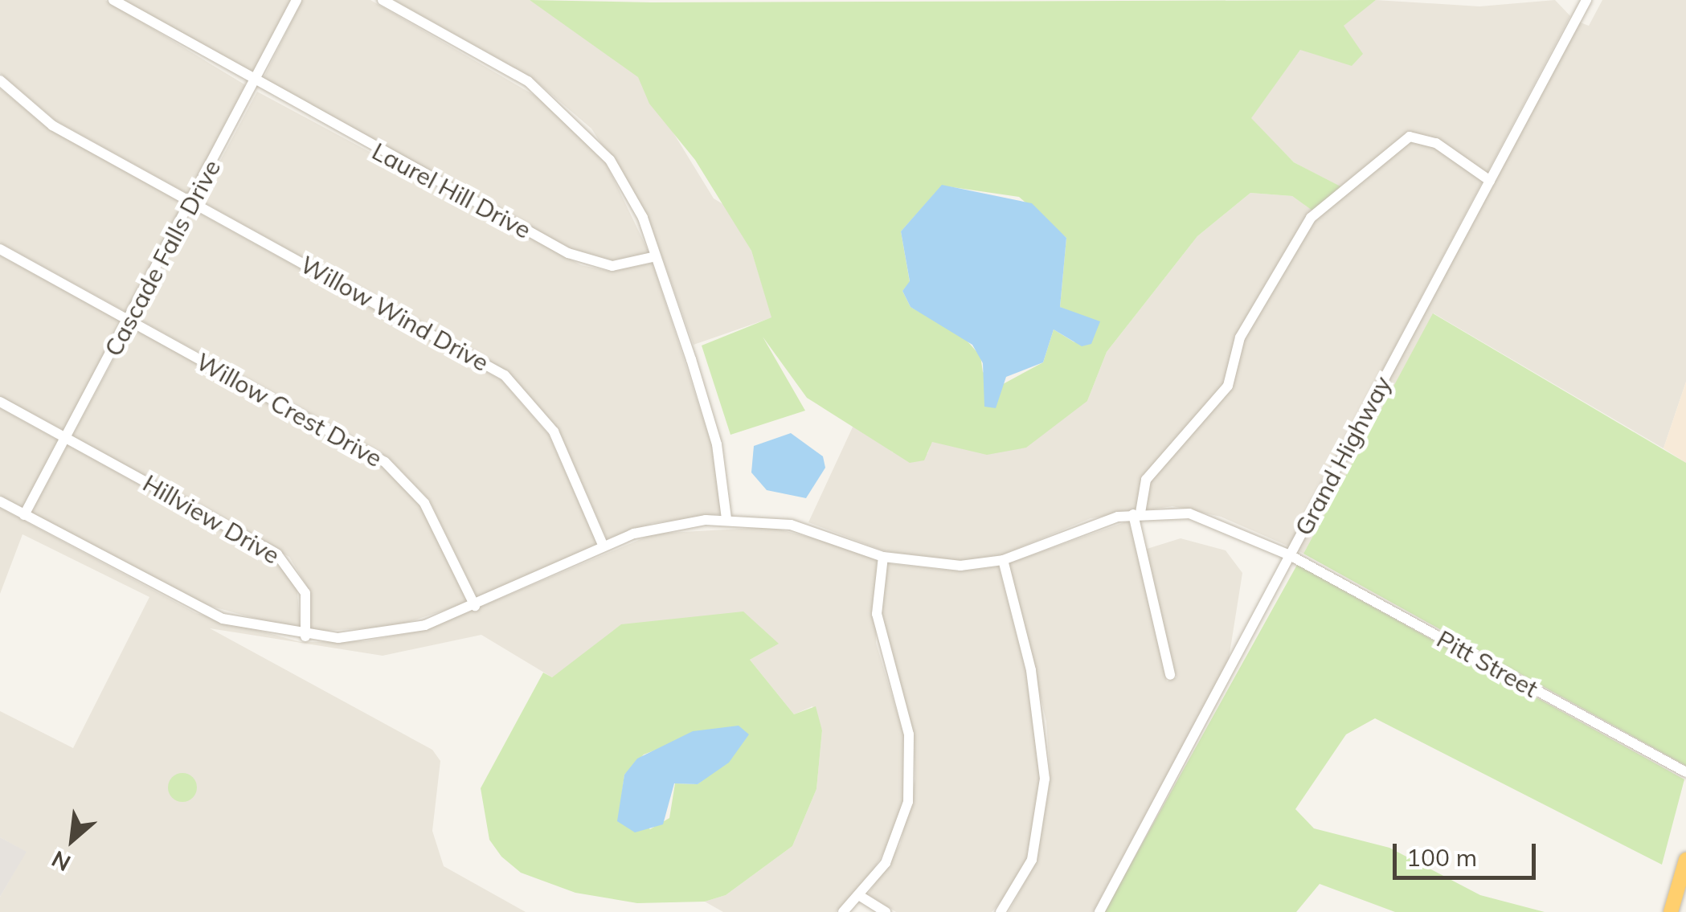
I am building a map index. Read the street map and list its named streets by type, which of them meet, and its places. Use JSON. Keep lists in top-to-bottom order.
{
  "streets": {
    "street": [
      "Laurel Hill Drive",
      "Cascade Falls Drive",
      "Willow Wind Drive",
      "Willow Crest Drive",
      "Grand Highway",
      "Hillview Drive",
      "Pitt Street"
    ]
  },
  "crossings": [
    ["Laurel Hill Drive", "Cascade Falls Drive"],
    ["Cascade Falls Drive", "Willow Wind Drive"],
    ["Cascade Falls Drive", "Willow Crest Drive"],
    ["Cascade Falls Drive", "Hillview Drive"],
    ["Cascade Falls Drive", "Pitt Street"],
    ["Willow Wind Drive", "Pitt Street"],
    ["Willow Crest Drive", "Pitt Street"],
    ["Grand Highway", "Pitt Street"],
    ["Hillview Drive", "Pitt Street"]
  ],
  "scale_bar": "100 m",
  "north": "bottom left"
}
